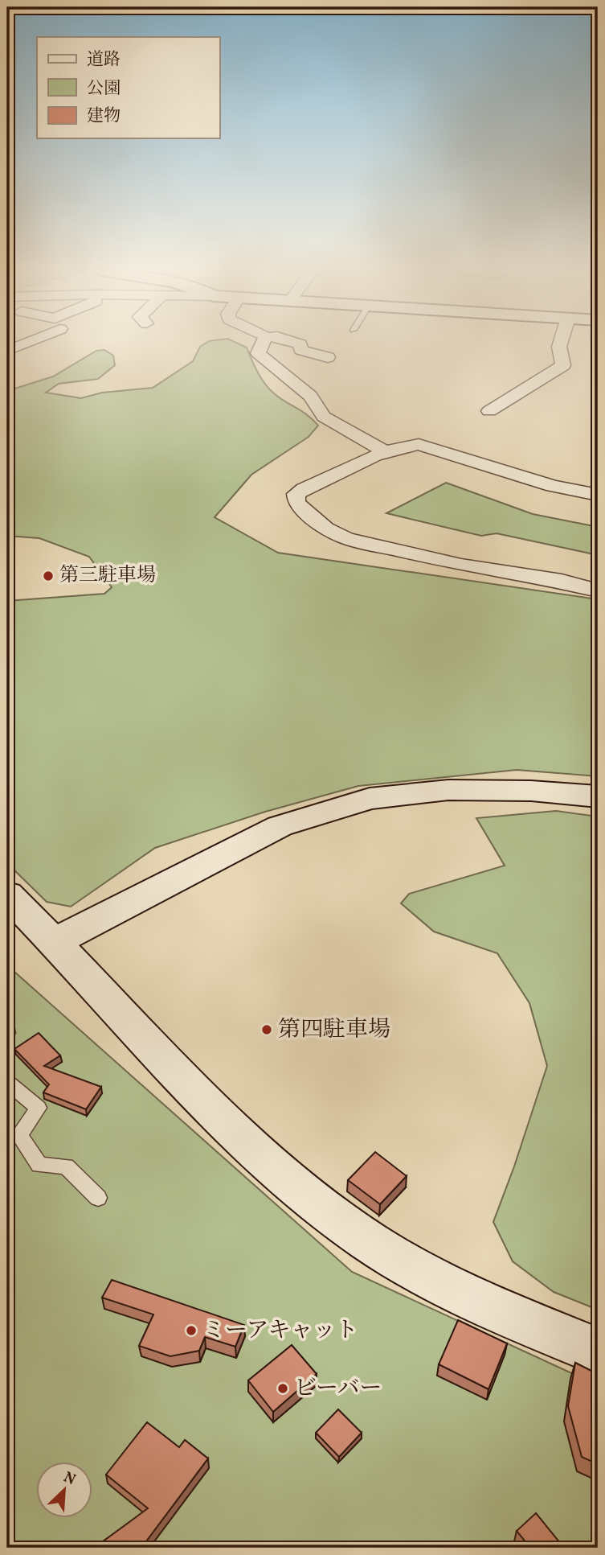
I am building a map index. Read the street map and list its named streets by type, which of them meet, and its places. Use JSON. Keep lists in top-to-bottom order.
{
  "places": [
    "第三駐車場",
    "第四駐車場",
    "ミーアキャット",
    "ビーバー"
  ],
  "legend": ["道路", "公園", "建物"],
  "north": "top right"
}
